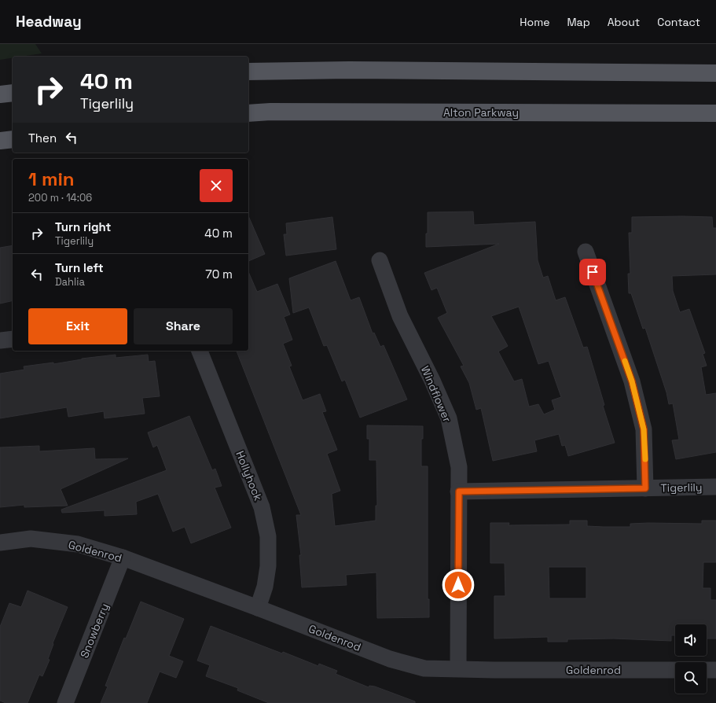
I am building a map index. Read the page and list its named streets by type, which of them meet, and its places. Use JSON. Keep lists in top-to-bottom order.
{
  "streets": {
    "main road": ["Alton Parkway"],
    "street": [
      "Windflower",
      "Hollyhock",
      "Tigerlily",
      "Goldenrod",
      "Snowberry"
    ]
  },
  "crossings": [
    ["Windflower", "Tigerlily"],
    ["Windflower", "Goldenrod"],
    ["Hollyhock", "Goldenrod"],
    ["Goldenrod", "Snowberry"]
  ],
  "page": {
    "header": "Headway",
    "nav": [
      "Home",
      "Map",
      "About",
      "Contact"
    ],
    "turn": ["40 m", "Tigerlily"],
    "then": "Then",
    "heading": ["1 min", "200 m · 14:06"],
    "list": [
      {
        "name": "Turn right",
        "note": "Tigerlily",
        "value": "40 m"
      },
      {
        "name": "Turn left",
        "note": "Dahlia",
        "value": "70 m"
      }
    ],
    "buttons": ["Exit", "Share"]
  }
}
